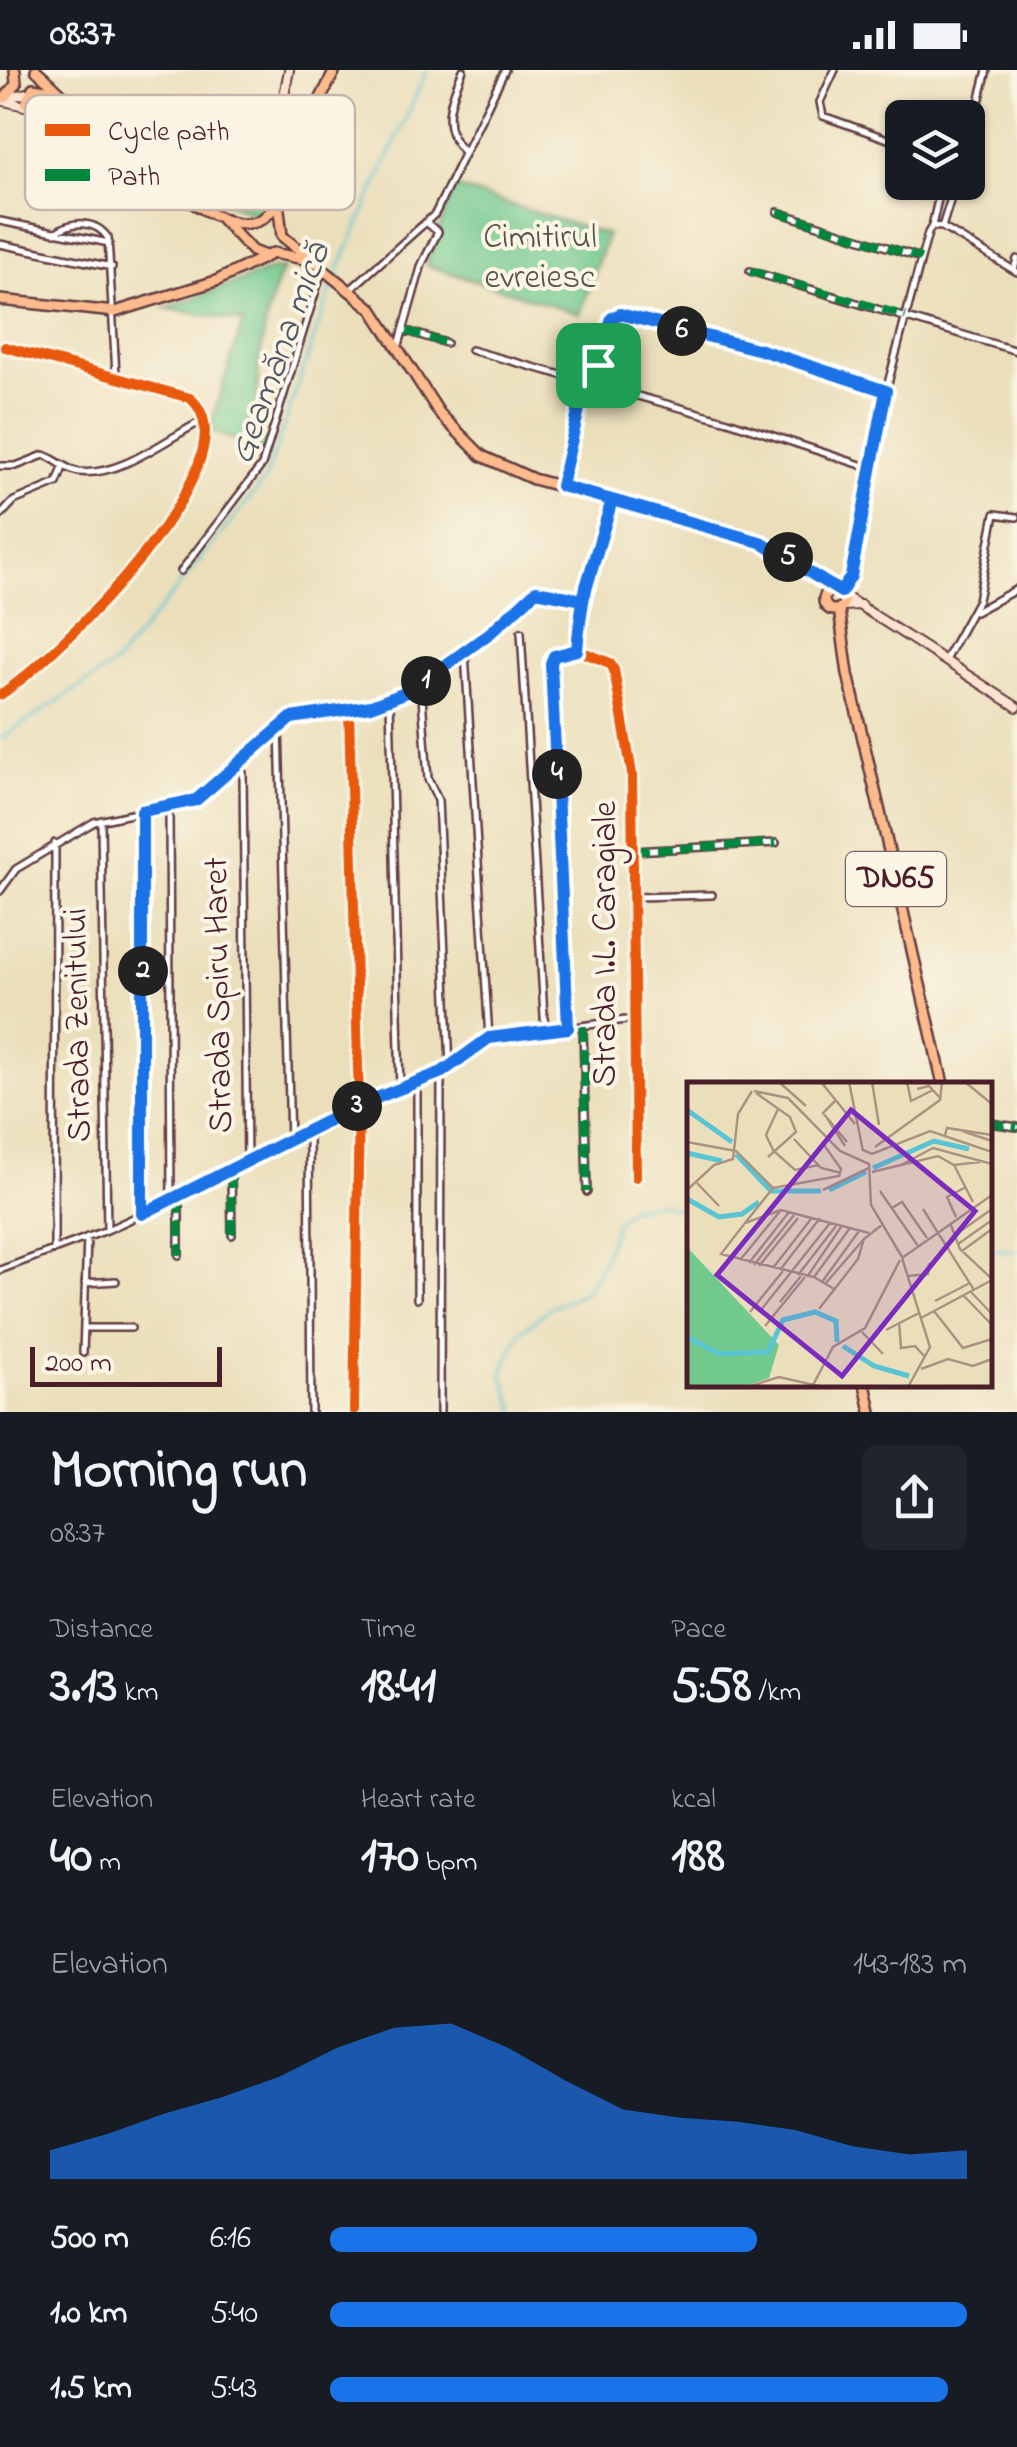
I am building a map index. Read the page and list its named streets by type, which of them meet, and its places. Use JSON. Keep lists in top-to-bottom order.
{
  "streets": {
    "main road": ["DN65"],
    "street": ["Strada I.L. Caragiale", "Strada Spiru Haret", "Strada Zenitului"]
  },
  "water": ["Geamăna mică"],
  "parks": ["Cimitirul evreiesc"],
  "legend": ["Cycle path", "Path"],
  "scale_bar": "200 m",
  "page": {
    "status": "08:37",
    "pins": [
      "6",
      "5",
      "1",
      "4",
      "2",
      "3"
    ],
    "scale": "200 m",
    "heading": ["Morning run", "08:37"],
    "stats": [
      ["Distance", "3.13 km"],
      ["Time", "18:41"],
      ["Pace", "5:58 /km"],
      ["Elevation", "40 m"],
      ["Heart rate", "170 bpm"],
      ["kcal", "188"]
    ],
    "chart": ["Elevation", "143–183 m"],
    "list": [
      {
        "name": "500 m",
        "note": "6:16"
      },
      {
        "name": "1.0 km",
        "note": "5:40"
      },
      {
        "name": "1.5 km",
        "note": "5:43"
      }
    ]
  }
}
